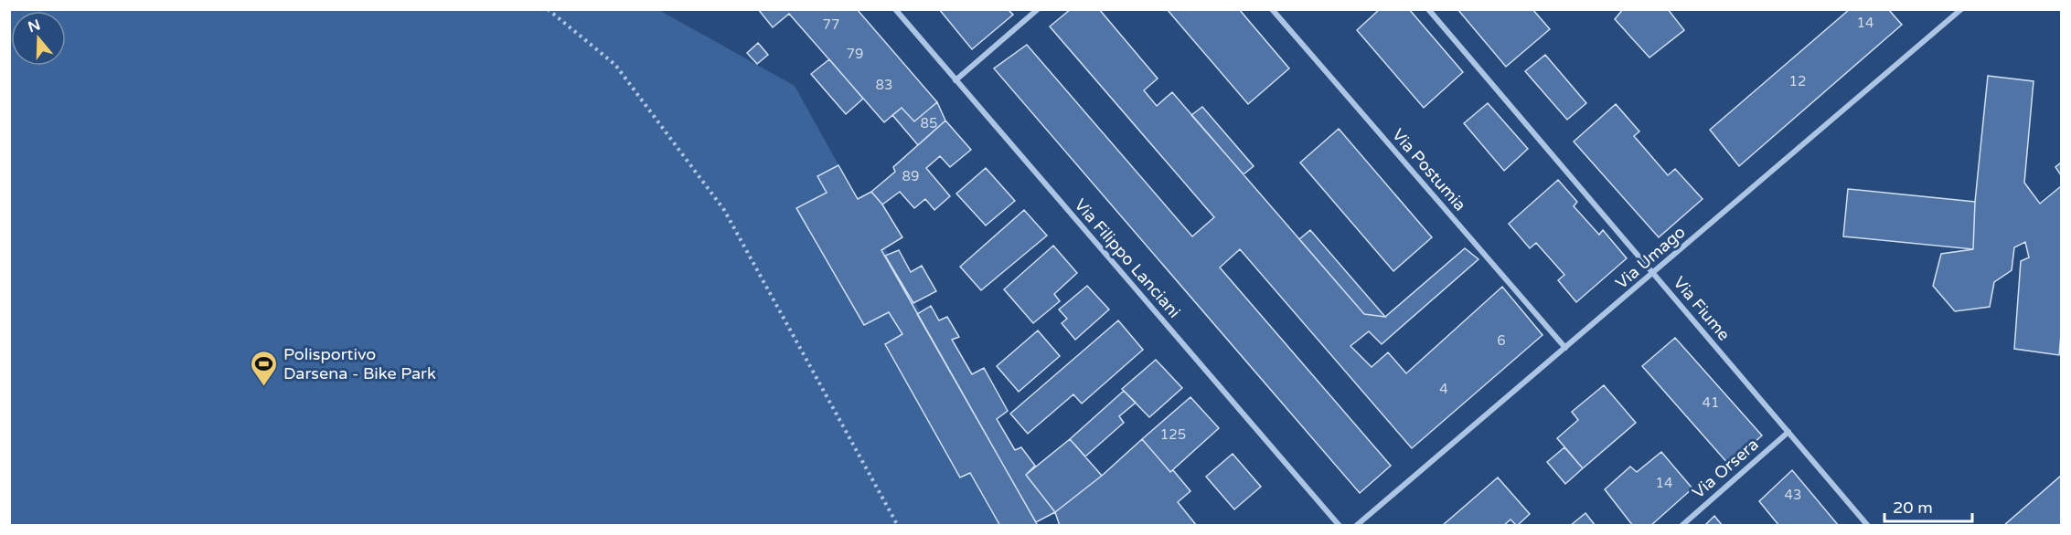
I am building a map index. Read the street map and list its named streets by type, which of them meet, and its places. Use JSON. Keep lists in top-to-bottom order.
{
  "streets": {
    "street": [
      "Via Postumia",
      "Via Umago",
      "Via Filippo Lanciani",
      "Via Fiume",
      "Via Orsera"
    ]
  },
  "crossings": [
    ["Via Postumia", "Via Umago"],
    ["Via Umago", "Via Fiume"],
    ["Via Fiume", "Via Orsera"]
  ],
  "places": {
    "sports": ["Polisportivo Darsena - Bike Park"]
  },
  "house_numbers": [
    "14",
    "77",
    "79",
    "12",
    "83",
    "85",
    "89",
    "6",
    "4",
    "41",
    "125",
    "14",
    "43"
  ],
  "scale_bar": "20 m",
  "north": "top"
}
